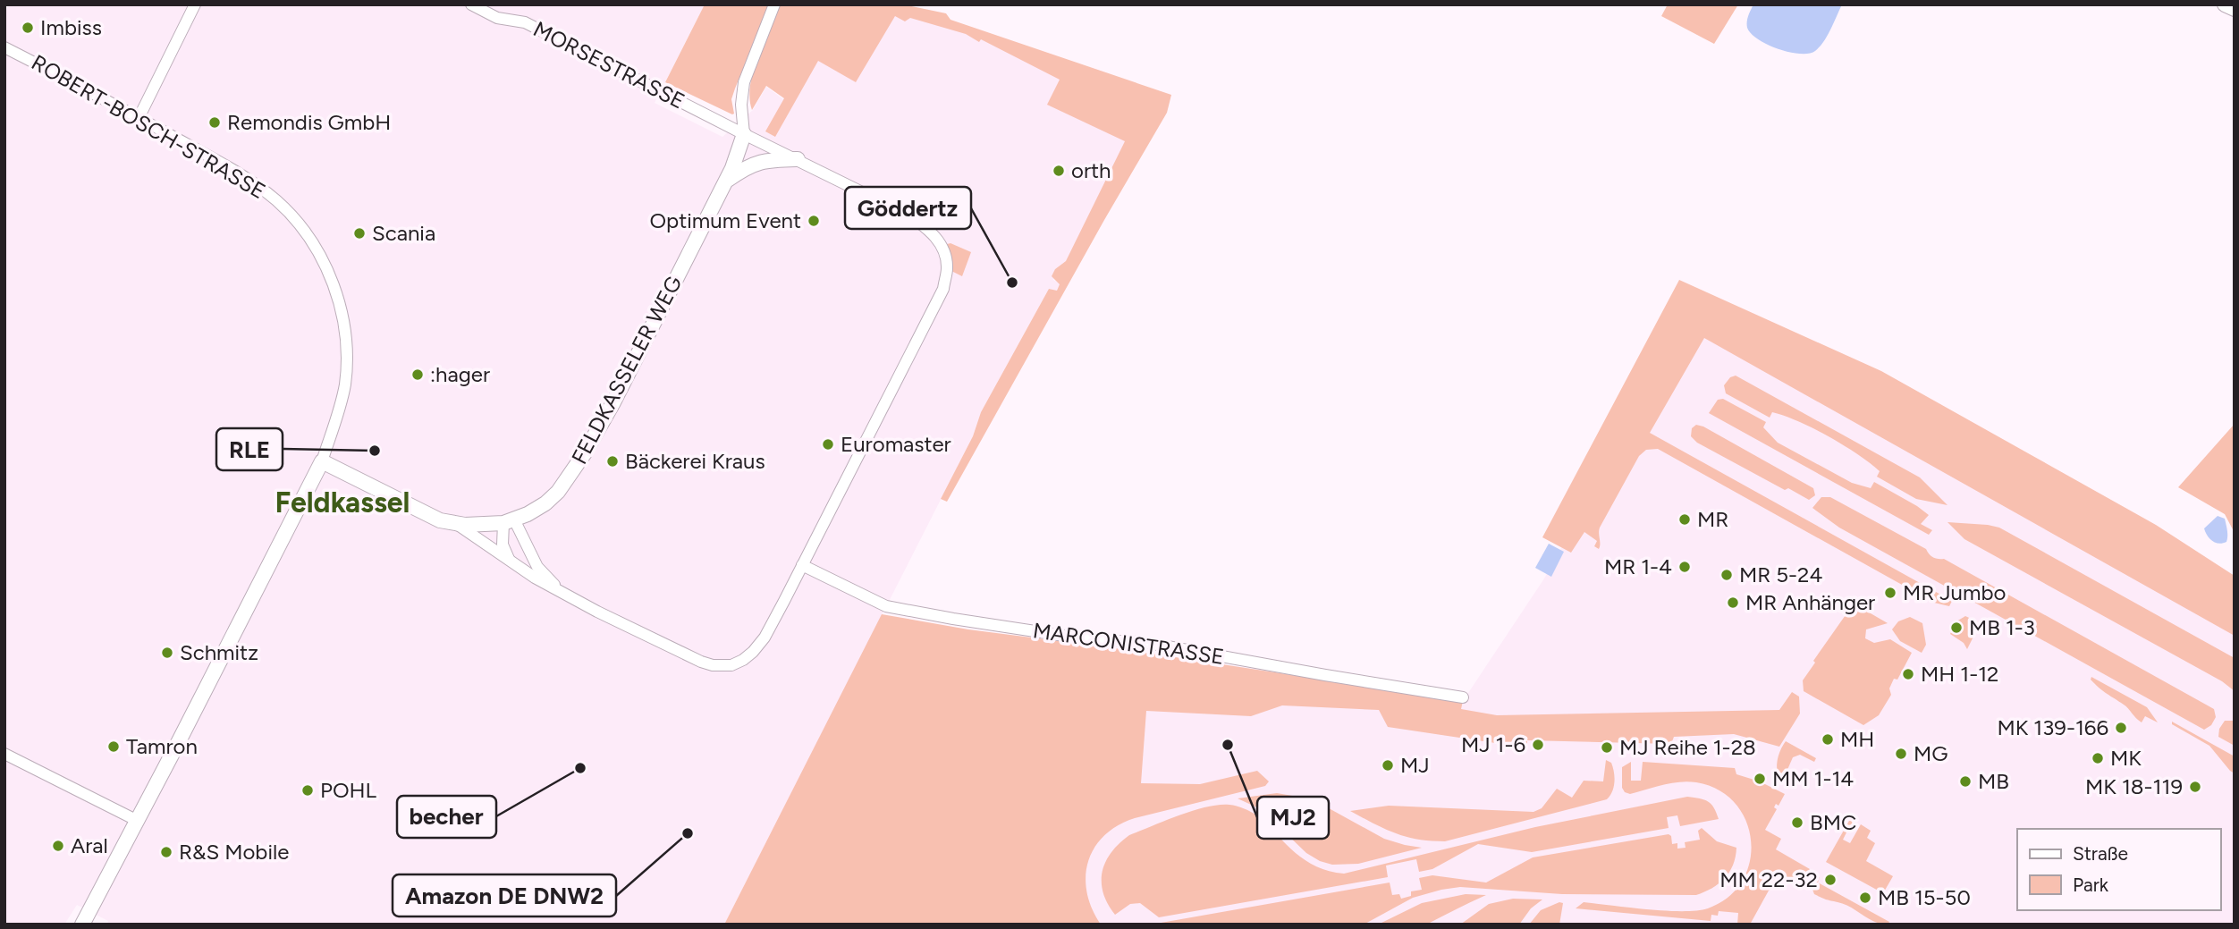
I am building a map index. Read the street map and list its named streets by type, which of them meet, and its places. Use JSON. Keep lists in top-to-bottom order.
{
  "streets": {
    "street": [
      "MORSESTRASSE",
      "ROBERT-BOSCH-STRASSE",
      "FELDKASSELER WEG",
      "MARCONISTRASSE"
    ]
  },
  "crossings": [
    ["MORSESTRASSE", "FELDKASSELER WEG"],
    ["ROBERT-BOSCH-STRASSE", "FELDKASSELER WEG"]
  ],
  "districts": ["Feldkassel"],
  "places": [
    "Imbiss",
    "Remondis GmbH",
    "orth",
    "Optimum Event",
    "Scania",
    "Göddertz",
    ":hager",
    "Euromaster",
    "RLE",
    "Bäckerei Kraus",
    "MR",
    "MR 1-4",
    "MR 5-24",
    "MR Jumbo",
    "MR Anhänger",
    "MB 1-3",
    "Schmitz",
    "MH 1-12",
    "MK 139-166",
    "MH",
    "MJ2",
    "MJ 1-6",
    "Tamron",
    "MJ Reihe 1-28",
    "MG",
    "MK",
    "MJ",
    "becher",
    "MM 1-14",
    "MB",
    "MK 18-119",
    "POHL",
    "BMC",
    "Amazon DE DNW2",
    "Aral",
    "R&S Mobile",
    "MM 22-32",
    "MB 15-50"
  ],
  "legend": ["Straße", "Park"]
}
